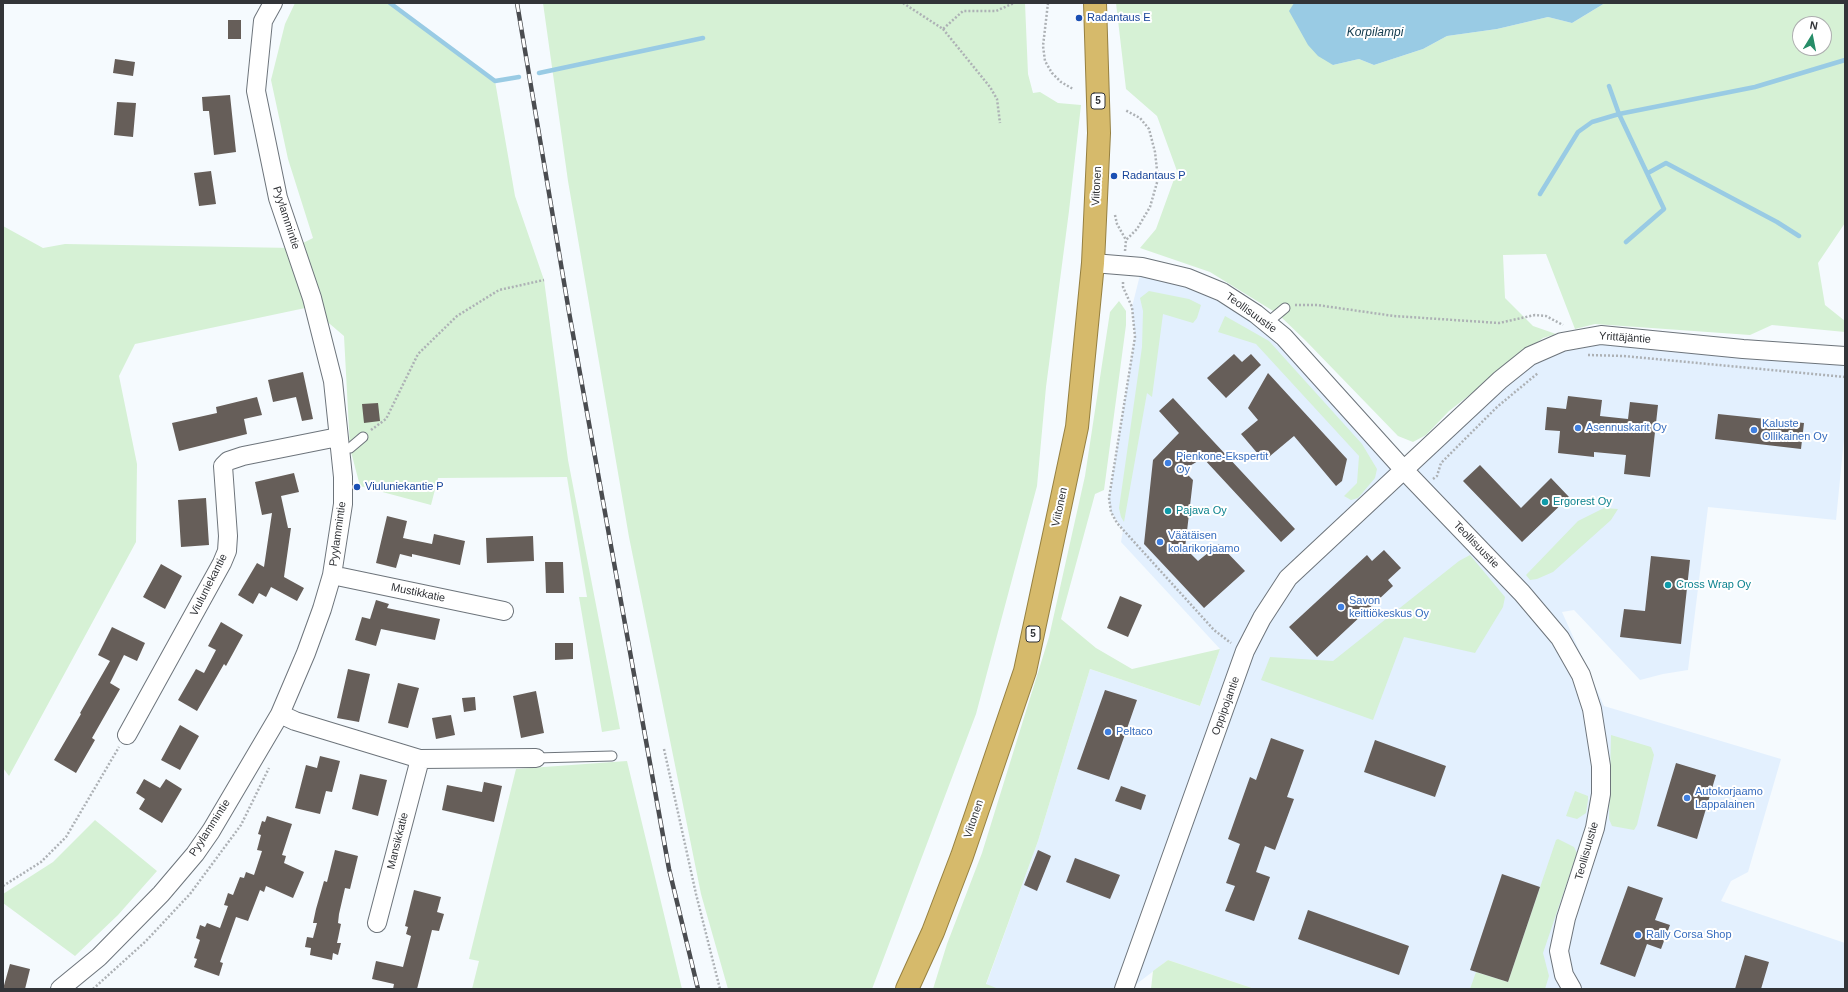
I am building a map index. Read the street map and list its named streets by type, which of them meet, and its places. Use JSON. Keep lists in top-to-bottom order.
{
  "streets": {
    "highway": ["5", "Viitonen"],
    "street": [
      "Pyylammintie",
      "Teollisuustie",
      "Yrittäjäntie",
      "Viuluniekantie",
      "Mustikkatie",
      "Oppipojantie",
      "Mansikkatie"
    ]
  },
  "crossings": [
    ["Viitonen", "Teollisuustie"],
    ["Pyylammintie", "Viuluniekantie"],
    ["Pyylammintie", "Mustikkatie"],
    ["Teollisuustie", "Yrittäjäntie"],
    ["Teollisuustie", "Oppipojantie"],
    ["Yrittäjäntie", "Oppipojantie"]
  ],
  "water": ["Korpilampi"],
  "places": [
    "Radantaus E",
    "Radantaus P",
    "Asennuskarit Oy",
    "Kaluste Ollikainen Oy",
    "Pienkone-Ekspertit Oy",
    "Viuluniekantie P",
    "Ergorest Oy",
    "Pajava Oy",
    "Väätäisen kolarikorjaamo",
    "Cross Wrap Oy",
    "Savon keittiökeskus Oy",
    "Peltaco",
    "Autokorjaamo Lappalainen",
    "Rally Corsa Shop"
  ],
  "north": "top"
}
